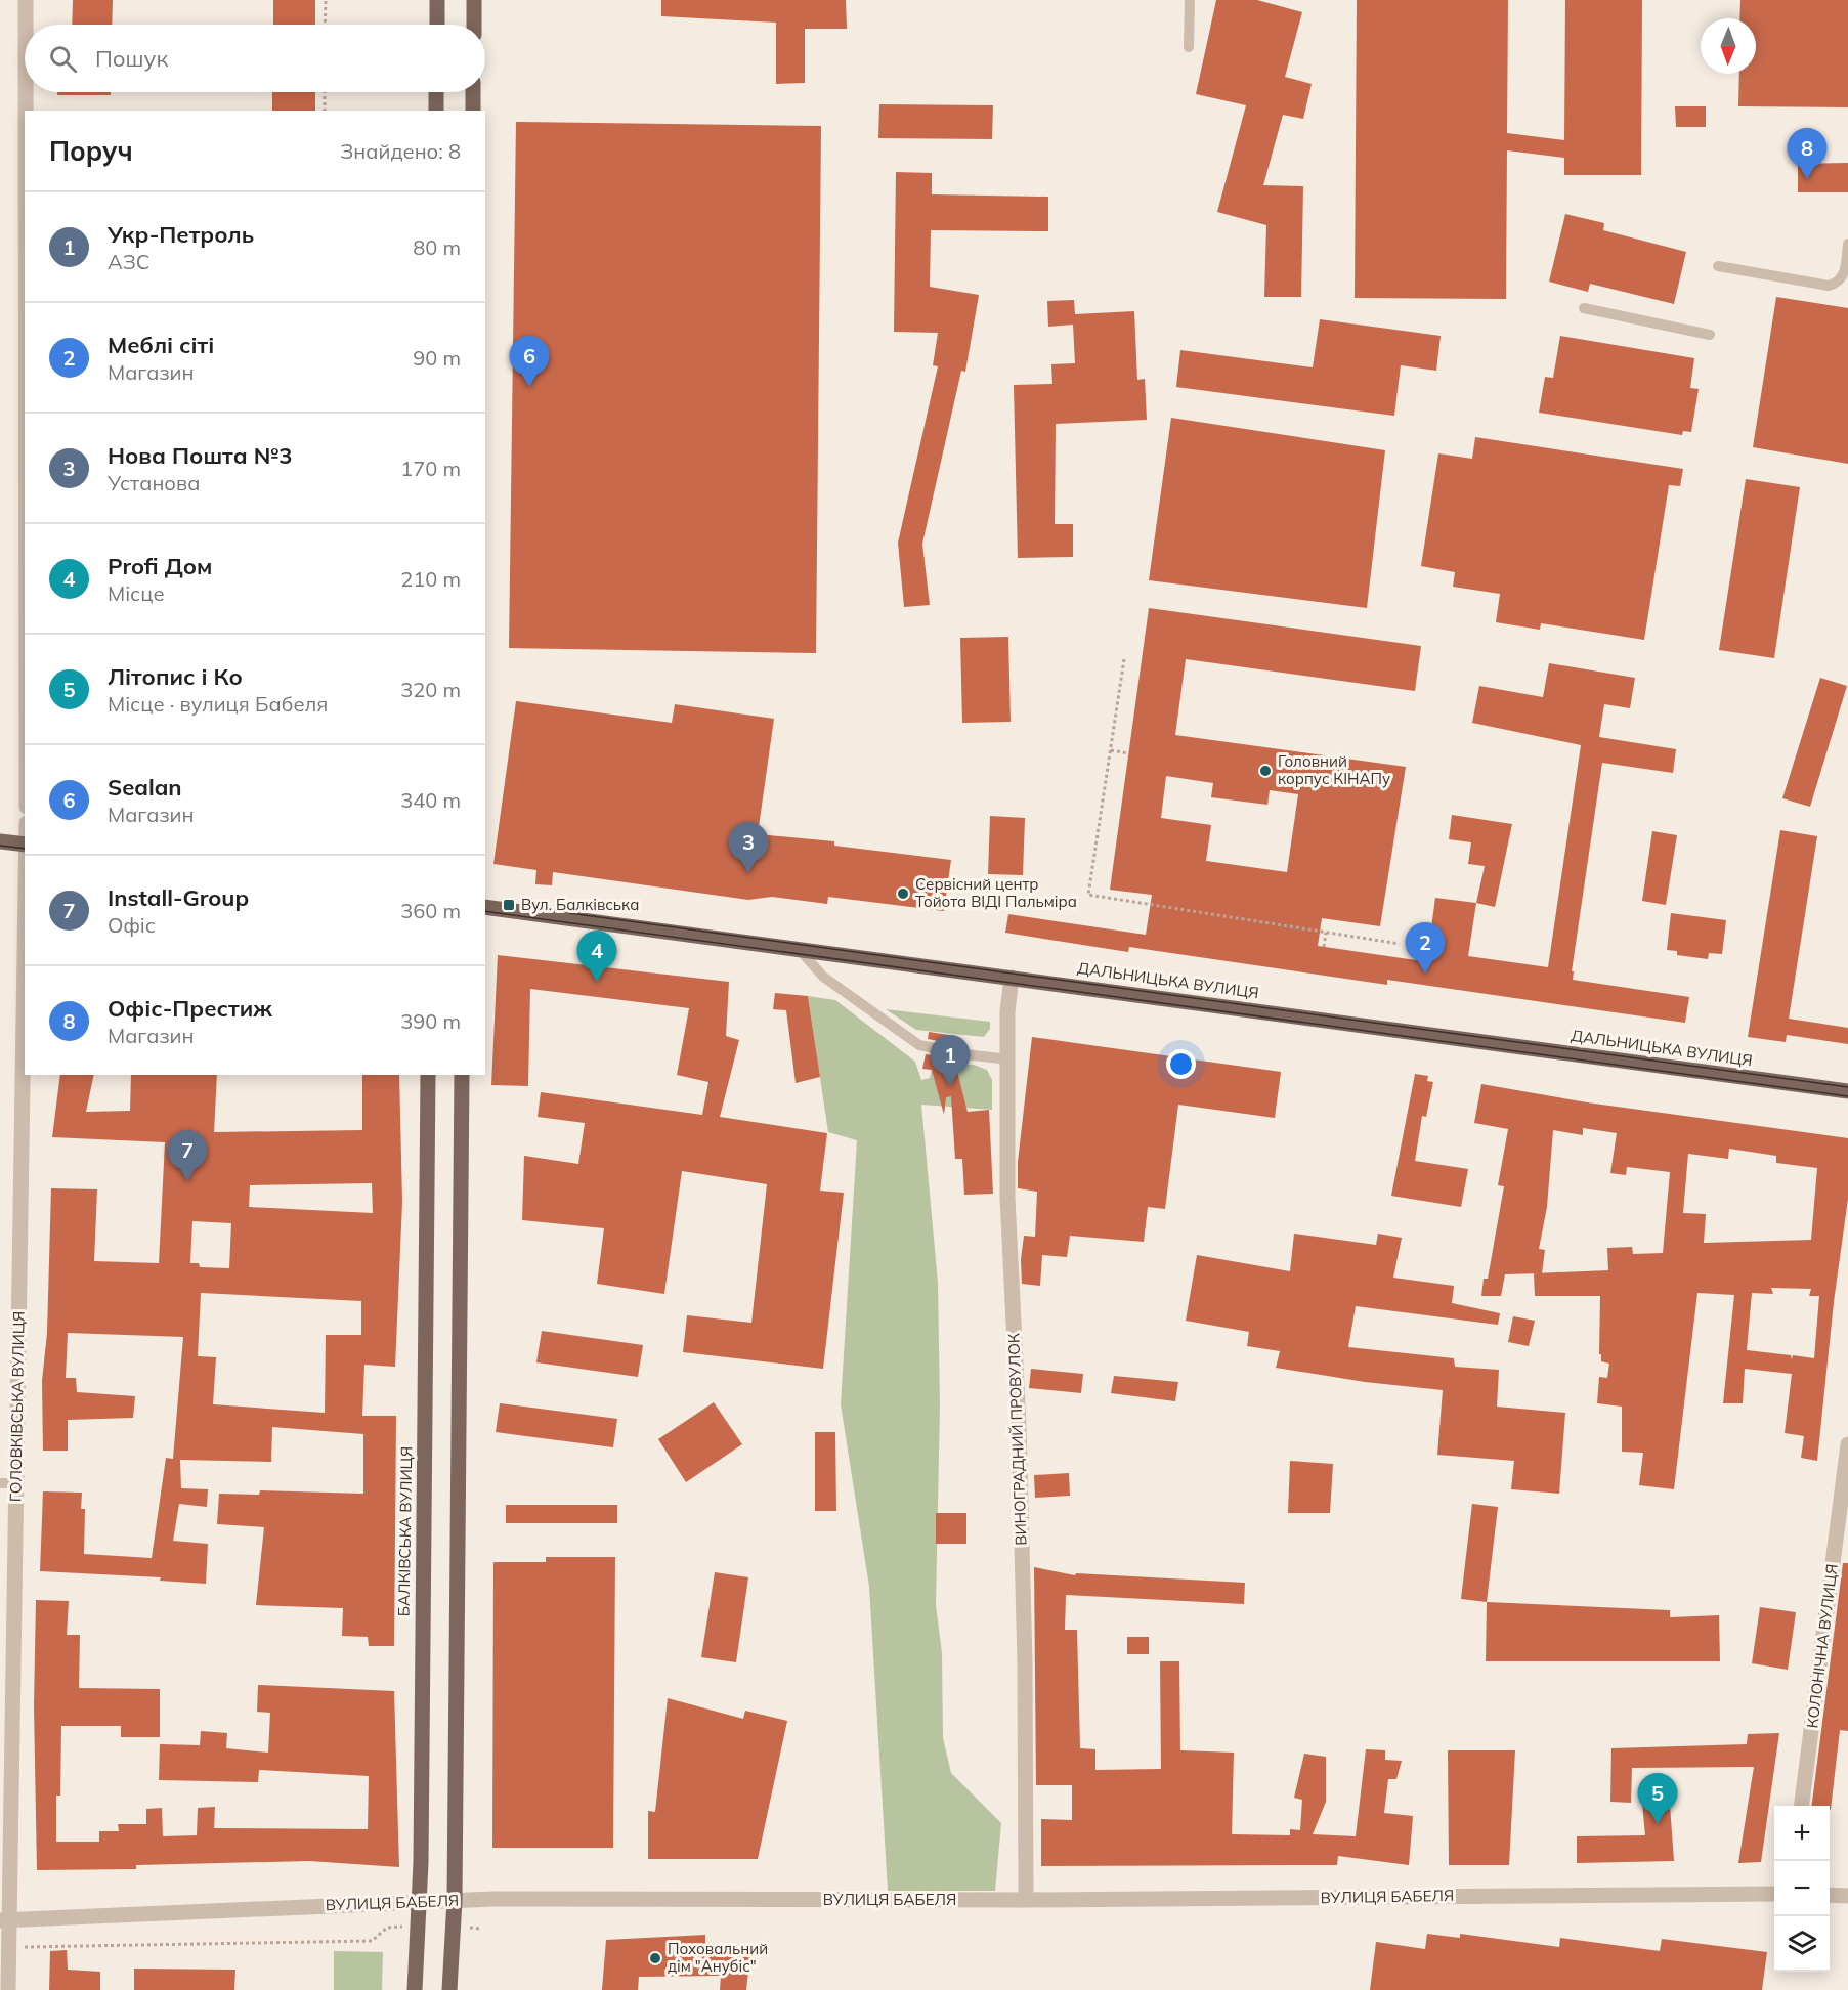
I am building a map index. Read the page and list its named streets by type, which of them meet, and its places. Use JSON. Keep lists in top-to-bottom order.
{
  "streets": {
    "main road": ["ДАЛЬНИЦЬКА ВУЛИЦЯ", "БАЛКІВСЬКА ВУЛИЦЯ"],
    "street": [
      "ГОЛОВКІВСЬКА ВУЛИЦЯ",
      "ВИНОГРАДНИЙ ПРОВУЛОК",
      "КОЛОНІЧНА ВУЛИЦЯ",
      "ВУЛИЦЯ БАБЕЛЯ"
    ]
  },
  "crossings": [
    ["ДАЛЬНИЦЬКА ВУЛИЦЯ", "ВИНОГРАДНИЙ ПРОВУЛОК"],
    ["ГОЛОВКІВСЬКА ВУЛИЦЯ", "ВУЛИЦЯ БАБЕЛЯ"],
    ["ВИНОГРАДНИЙ ПРОВУЛОК", "ВУЛИЦЯ БАБЕЛЯ"],
    ["БАЛКІВСЬКА ВУЛИЦЯ", "ВУЛИЦЯ БАБЕЛЯ"]
  ],
  "places": {
    "other": ["Головний корпус КІНАПу", "Сервісний центр Тойота ВІДІ Пальміра", "Поховальний дім \"Анубіс\""],
    "transit": ["Вул. Балківська"]
  },
  "north": "bottom",
  "page": {
    "search": "Пошук",
    "heading": ["Поруч", "Знайдено: 8"],
    "pins": [
      "8",
      "6",
      "3",
      "2",
      "4",
      "1",
      "7",
      "5"
    ],
    "list": [
      {
        "mark": "1",
        "name": "Укр-Петроль",
        "note": "АЗС",
        "value": "80 m"
      },
      {
        "mark": "2",
        "name": "Меблі сіті",
        "note": "Магазин",
        "value": "90 m"
      },
      {
        "mark": "3",
        "name": "Нова Пошта №3",
        "note": "Установа",
        "value": "170 m"
      },
      {
        "mark": "4",
        "name": "Profi Дом",
        "note": "Місце",
        "value": "210 m"
      },
      {
        "mark": "5",
        "name": "Літопис і Ко",
        "note": "Місце · вулиця Бабеля",
        "value": "320 m"
      },
      {
        "mark": "6",
        "name": "Sealan",
        "note": "Магазин",
        "value": "340 m"
      },
      {
        "mark": "7",
        "name": "Install-Group",
        "note": "Офіс",
        "value": "360 m"
      },
      {
        "mark": "8",
        "name": "Офіс-Престиж",
        "note": "Магазин",
        "value": "390 m"
      }
    ],
    "map_buttons": ["+", "−"]
  }
}
